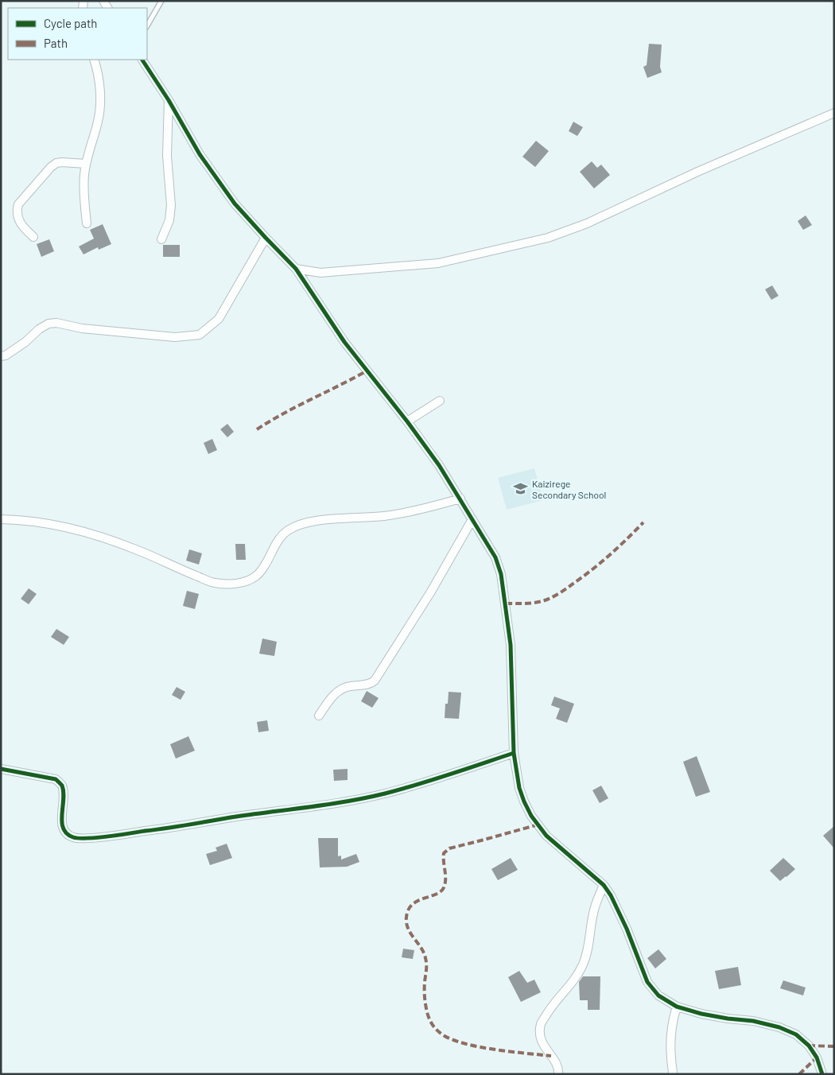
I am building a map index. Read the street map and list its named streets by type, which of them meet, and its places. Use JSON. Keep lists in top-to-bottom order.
{
  "places": {
    "school or university": ["Kaizirege Secondary School"]
  },
  "legend": ["Cycle path", "Path"]
}
